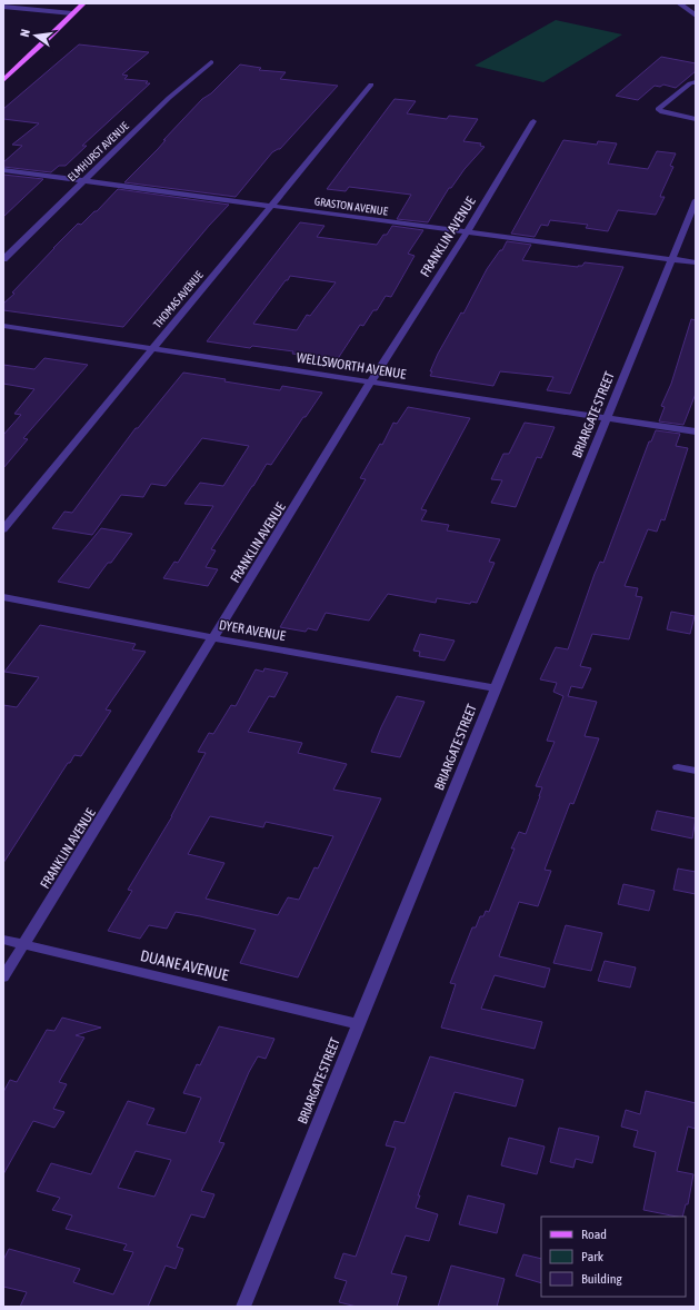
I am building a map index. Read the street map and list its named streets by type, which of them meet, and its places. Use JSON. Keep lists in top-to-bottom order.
{
  "streets": {
    "street": [
      "ELMHURST AVENUE",
      "GRASTON AVENUE",
      "FRANKLIN AVENUE",
      "THOMAS AVENUE",
      "WELLSWORTH AVENUE",
      "BRIARGATE STREET",
      "DYER AVENUE",
      "DUANE AVENUE"
    ]
  },
  "crossings": [
    ["ELMHURST AVENUE", "GRASTON AVENUE"],
    ["GRASTON AVENUE", "FRANKLIN AVENUE"],
    ["GRASTON AVENUE", "THOMAS AVENUE"],
    ["GRASTON AVENUE", "BRIARGATE STREET"],
    ["FRANKLIN AVENUE", "WELLSWORTH AVENUE"],
    ["FRANKLIN AVENUE", "DYER AVENUE"],
    ["FRANKLIN AVENUE", "DUANE AVENUE"],
    ["THOMAS AVENUE", "WELLSWORTH AVENUE"],
    ["WELLSWORTH AVENUE", "BRIARGATE STREET"],
    ["BRIARGATE STREET", "DYER AVENUE"],
    ["BRIARGATE STREET", "DUANE AVENUE"]
  ],
  "legend": ["Road", "Park", "Building"],
  "north": "left"
}
